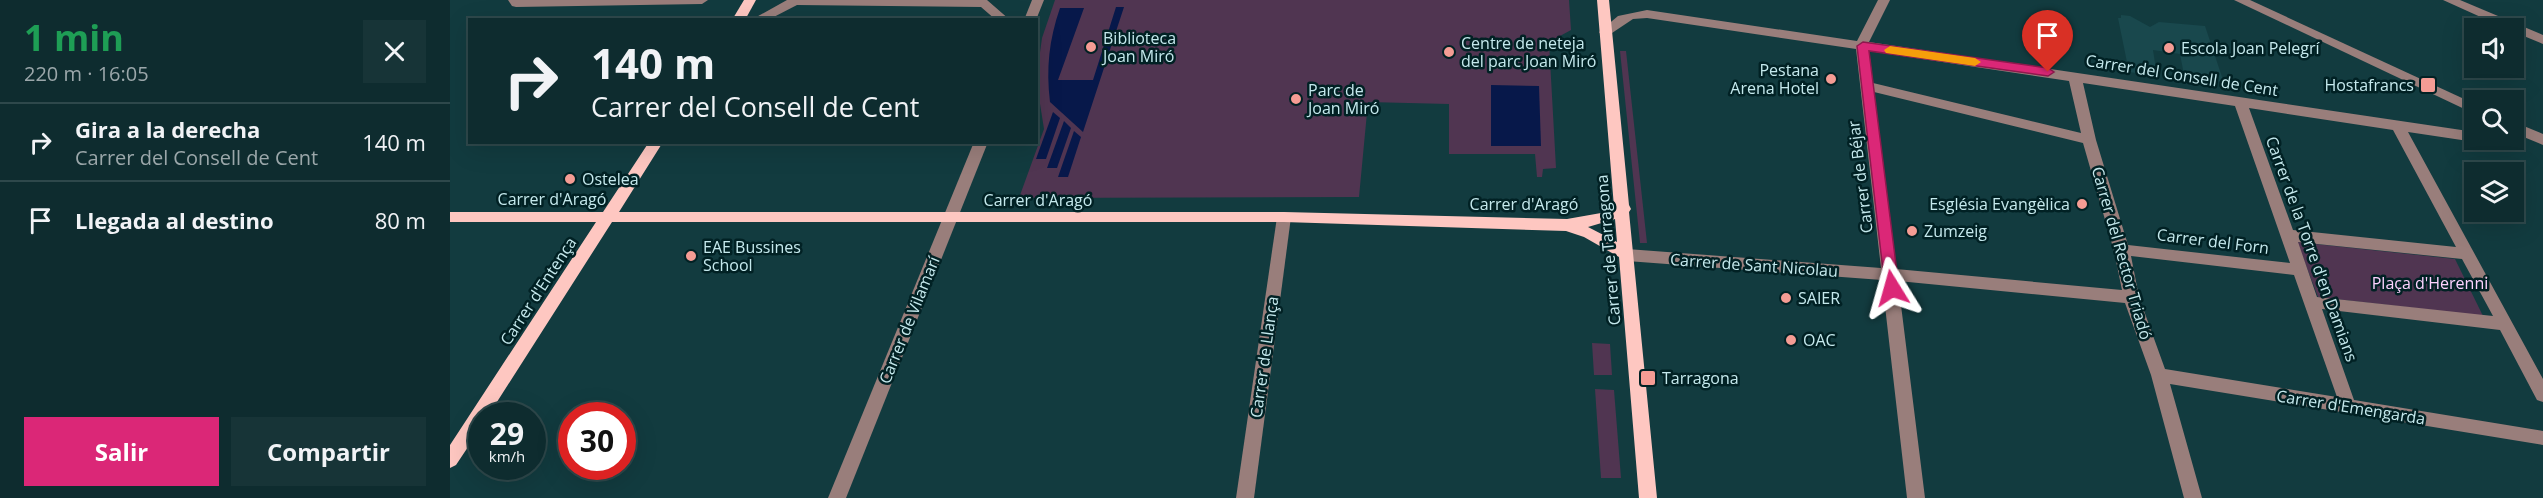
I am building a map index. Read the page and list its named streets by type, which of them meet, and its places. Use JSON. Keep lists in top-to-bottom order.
{
  "streets": {
    "main road": ["Carrer d'Aragó", "Carrer de Tarragona", "Carrer d'Entença"],
    "street": [
      "Carrer del Consell de Cent",
      "Carrer de Béjar",
      "Carrer del Forn",
      "Carrer de la Torre d'en Damians",
      "Carrer del Rector Triadó",
      "Carrer de Sant Nicolau",
      "Carrer de Vilamarí",
      "Carrer de Llança",
      "Carrer d'Emengarda"
    ]
  },
  "crossings": [
    ["Carrer del Consell de Cent", "Carrer de Béjar"],
    ["Carrer del Consell de Cent", "Carrer de la Torre d'en Damians"],
    ["Carrer del Consell de Cent", "Carrer de Tarragona"],
    ["Carrer del Consell de Cent", "Carrer del Rector Triadó"],
    ["Carrer de Béjar", "Carrer de Sant Nicolau"],
    ["Carrer d'Aragó", "Carrer de Tarragona"],
    ["Carrer d'Aragó", "Carrer d'Entença"],
    ["Carrer d'Aragó", "Carrer de Vilamarí"],
    ["Carrer d'Aragó", "Carrer de Llança"],
    ["Carrer del Forn", "Carrer de la Torre d'en Damians"],
    ["Carrer del Forn", "Carrer del Rector Triadó"],
    ["Carrer de la Torre d'en Damians", "Carrer d'Emengarda"],
    ["Carrer de Tarragona", "Carrer de Sant Nicolau"],
    ["Carrer del Rector Triadó", "Carrer de Sant Nicolau"],
    ["Carrer del Rector Triadó", "Carrer d'Emengarda"]
  ],
  "parks": ["Plaça d'Herenni"],
  "places": {
    "other": [
      "Biblioteca Joan Miró",
      "Escola Joan Pelegrí",
      "Centre de neteja del parc Joan Miró",
      "Pestana Arena Hotel",
      "Parc de Joan Miró",
      "Ostelea",
      "Església Evangèlica",
      "Zumzeig",
      "EAE Bussines School",
      "SAIER",
      "OAC"
    ],
    "transit": ["Hostafrancs", "Tarragona"]
  },
  "page": {
    "heading": ["1 min", "220 m · 16:05"],
    "turn": ["140 m", "Carrer del Consell de Cent"],
    "list": [
      {
        "name": "Gira a la derecha",
        "note": "Carrer del Consell de Cent",
        "value": "140 m"
      },
      {
        "name": "Llegada al destino",
        "value": "80 m"
      }
    ],
    "speed": "29 km/h",
    "limit": "30",
    "buttons": ["Salir", "Compartir"]
  }
}
